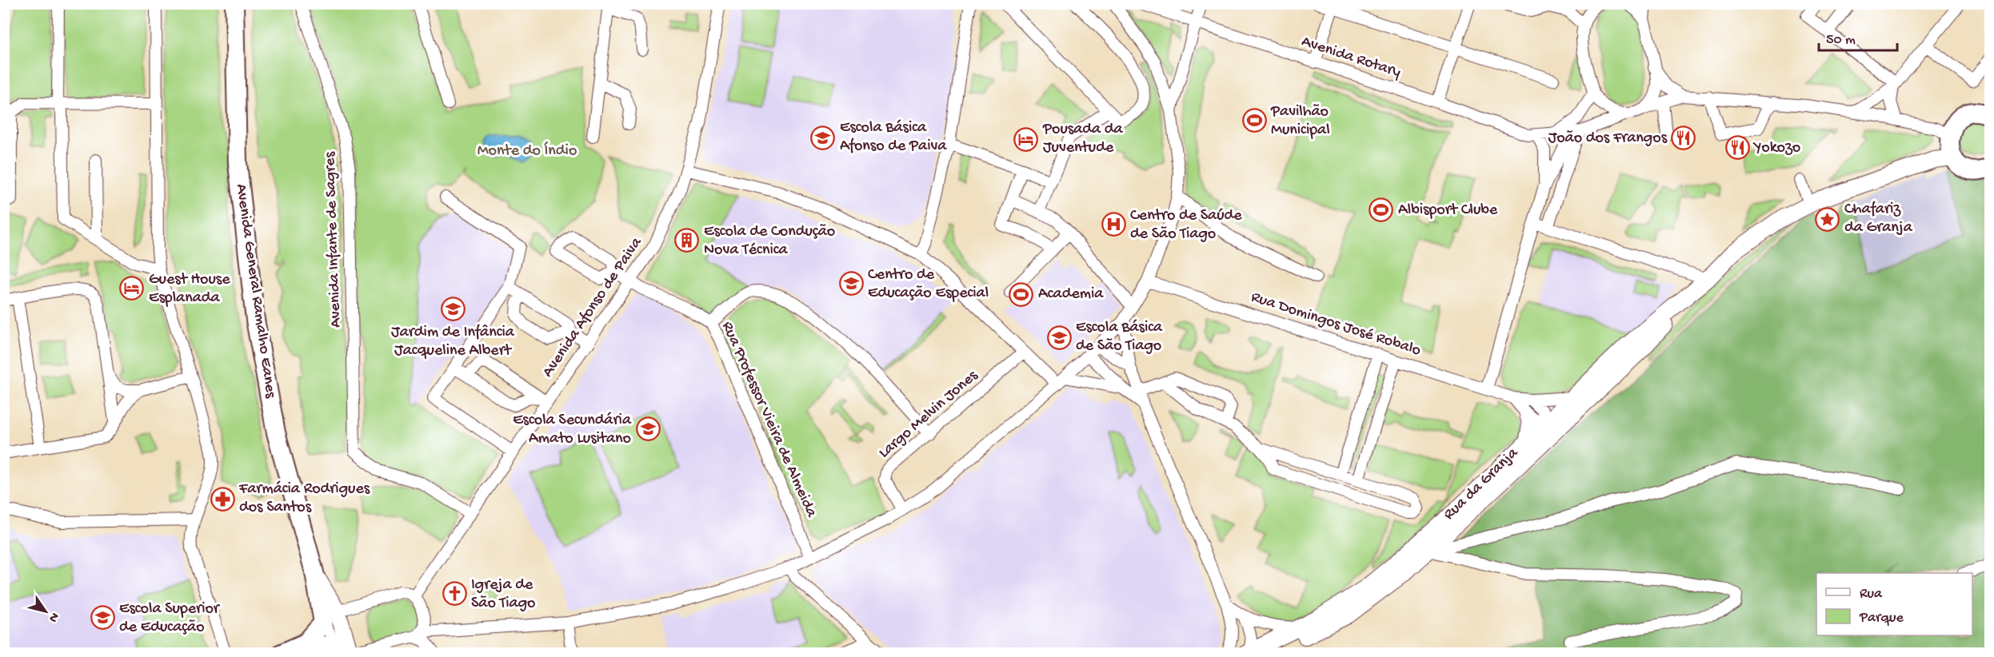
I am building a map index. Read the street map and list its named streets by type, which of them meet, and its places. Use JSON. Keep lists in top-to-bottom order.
{
  "streets": {
    "main road": ["Avenida General Ramalho Eanes", "Rua da Granja"],
    "street": [
      "Avenida Rotary",
      "Avenida Infante de Sagres",
      "Avenida Afonso de Paiva",
      "Rua Domingos José Robalo",
      "Largo Melvin Jones",
      "Rua Professor Vieira de Almeida"
    ]
  },
  "crossings": [
    ["Avenida Infante de Sagres", "Avenida Afonso de Paiva"],
    ["Avenida Afonso de Paiva", "Rua Professor Vieira de Almeida"],
    ["Rua Domingos José Robalo", "Rua da Granja"]
  ],
  "parks": ["Monte do Índio"],
  "places": {
    "sports": ["Pavilhão Municipal", "Albisport Clube", "Academia"],
    "school or university": [
      "Escola Básica Afonso de Paiva",
      "Centro de Educação Especial",
      "Jardim de Infância Jacqueline Albert",
      "Escola Básica de São Tiago",
      "Escola Secundária Amato Lusitano",
      "Escola Superior de Educação"
    ],
    "restaurant": ["João dos Frangos", "Yokozo"],
    "hotel": ["Pousada da Juventude", "Guest House Esplanada"],
    "place": ["Chafariz da Granja"],
    "hospital": ["Centro de Saúde de São Tiago"],
    "building": ["Escola de Condução Nova Técnica"],
    "pharmacy": ["Farmácia Rodrigues dos Santos"],
    "church": ["Igreja de São Tiago"]
  },
  "legend": ["Rua", "Parque"],
  "scale_bar": "50 m",
  "north": "bottom right"
}
